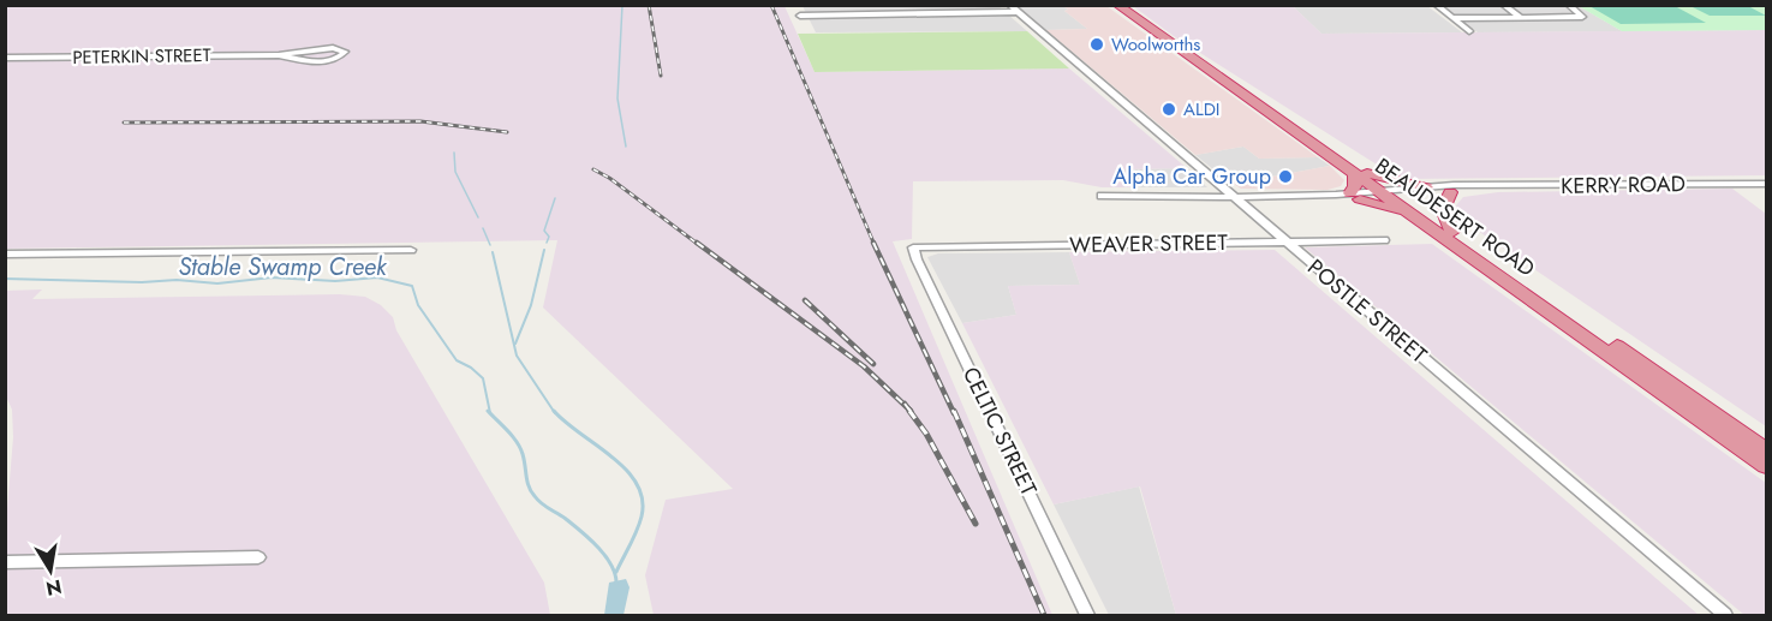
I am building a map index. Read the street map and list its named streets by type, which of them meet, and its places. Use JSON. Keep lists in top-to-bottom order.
{
  "streets": {
    "highway": ["BEAUDESERT ROAD"],
    "street": [
      "PETERKIN STREET",
      "KERRY ROAD",
      "WEAVER STREET",
      "POSTLE STREET",
      "CELTIC STREET"
    ]
  },
  "crossings": [
    ["KERRY ROAD", "BEAUDESERT ROAD"],
    ["KERRY ROAD", "POSTLE STREET"],
    ["WEAVER STREET", "POSTLE STREET"],
    ["WEAVER STREET", "CELTIC STREET"]
  ],
  "water": ["Stable Swamp Creek"],
  "places": ["Woolworths", "ALDI", "Alpha Car Group"],
  "north": "bottom"
}
